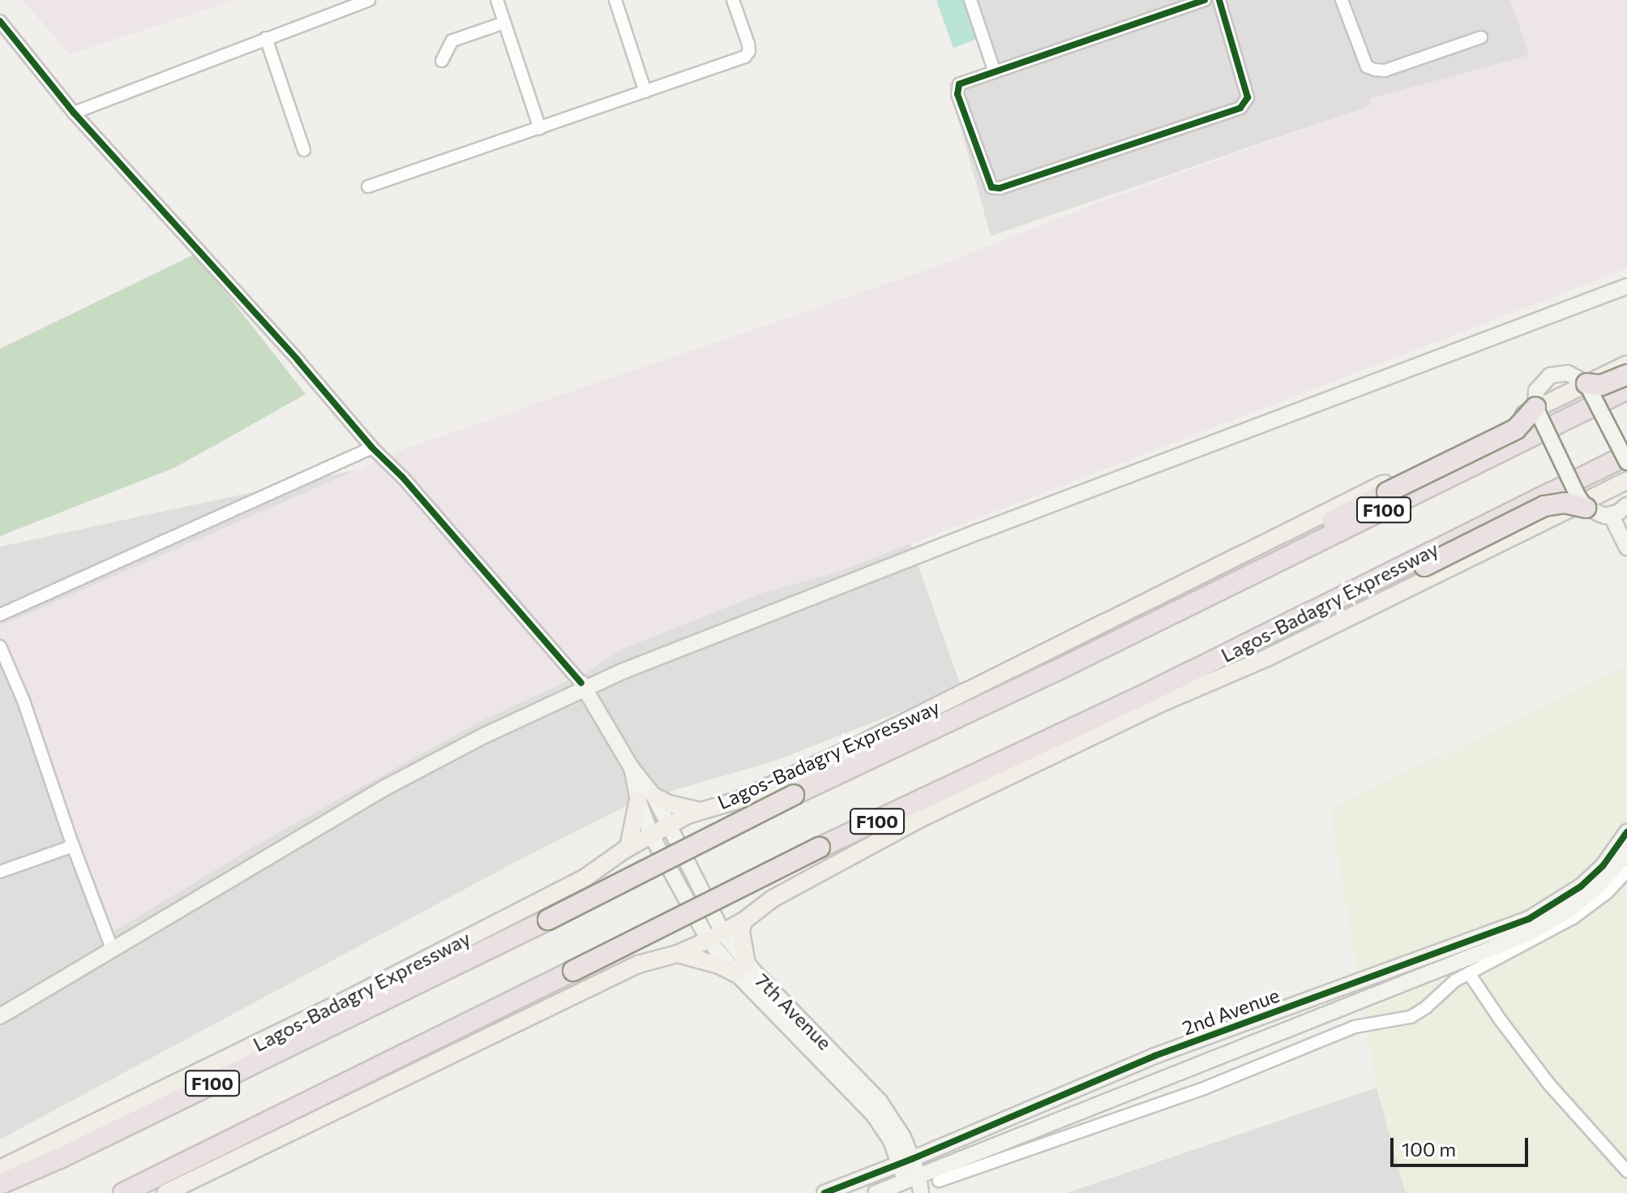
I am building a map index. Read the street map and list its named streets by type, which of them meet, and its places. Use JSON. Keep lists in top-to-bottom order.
{
  "streets": {
    "highway": ["F100", "Lagos-Badagry Expressway"],
    "main road": ["7th Avenue", "2nd Avenue"]
  },
  "crossings": [
    ["Lagos-Badagry Expressway", "7th Avenue"],
    ["7th Avenue", "2nd Avenue"]
  ],
  "scale_bar": "100 m"
}
